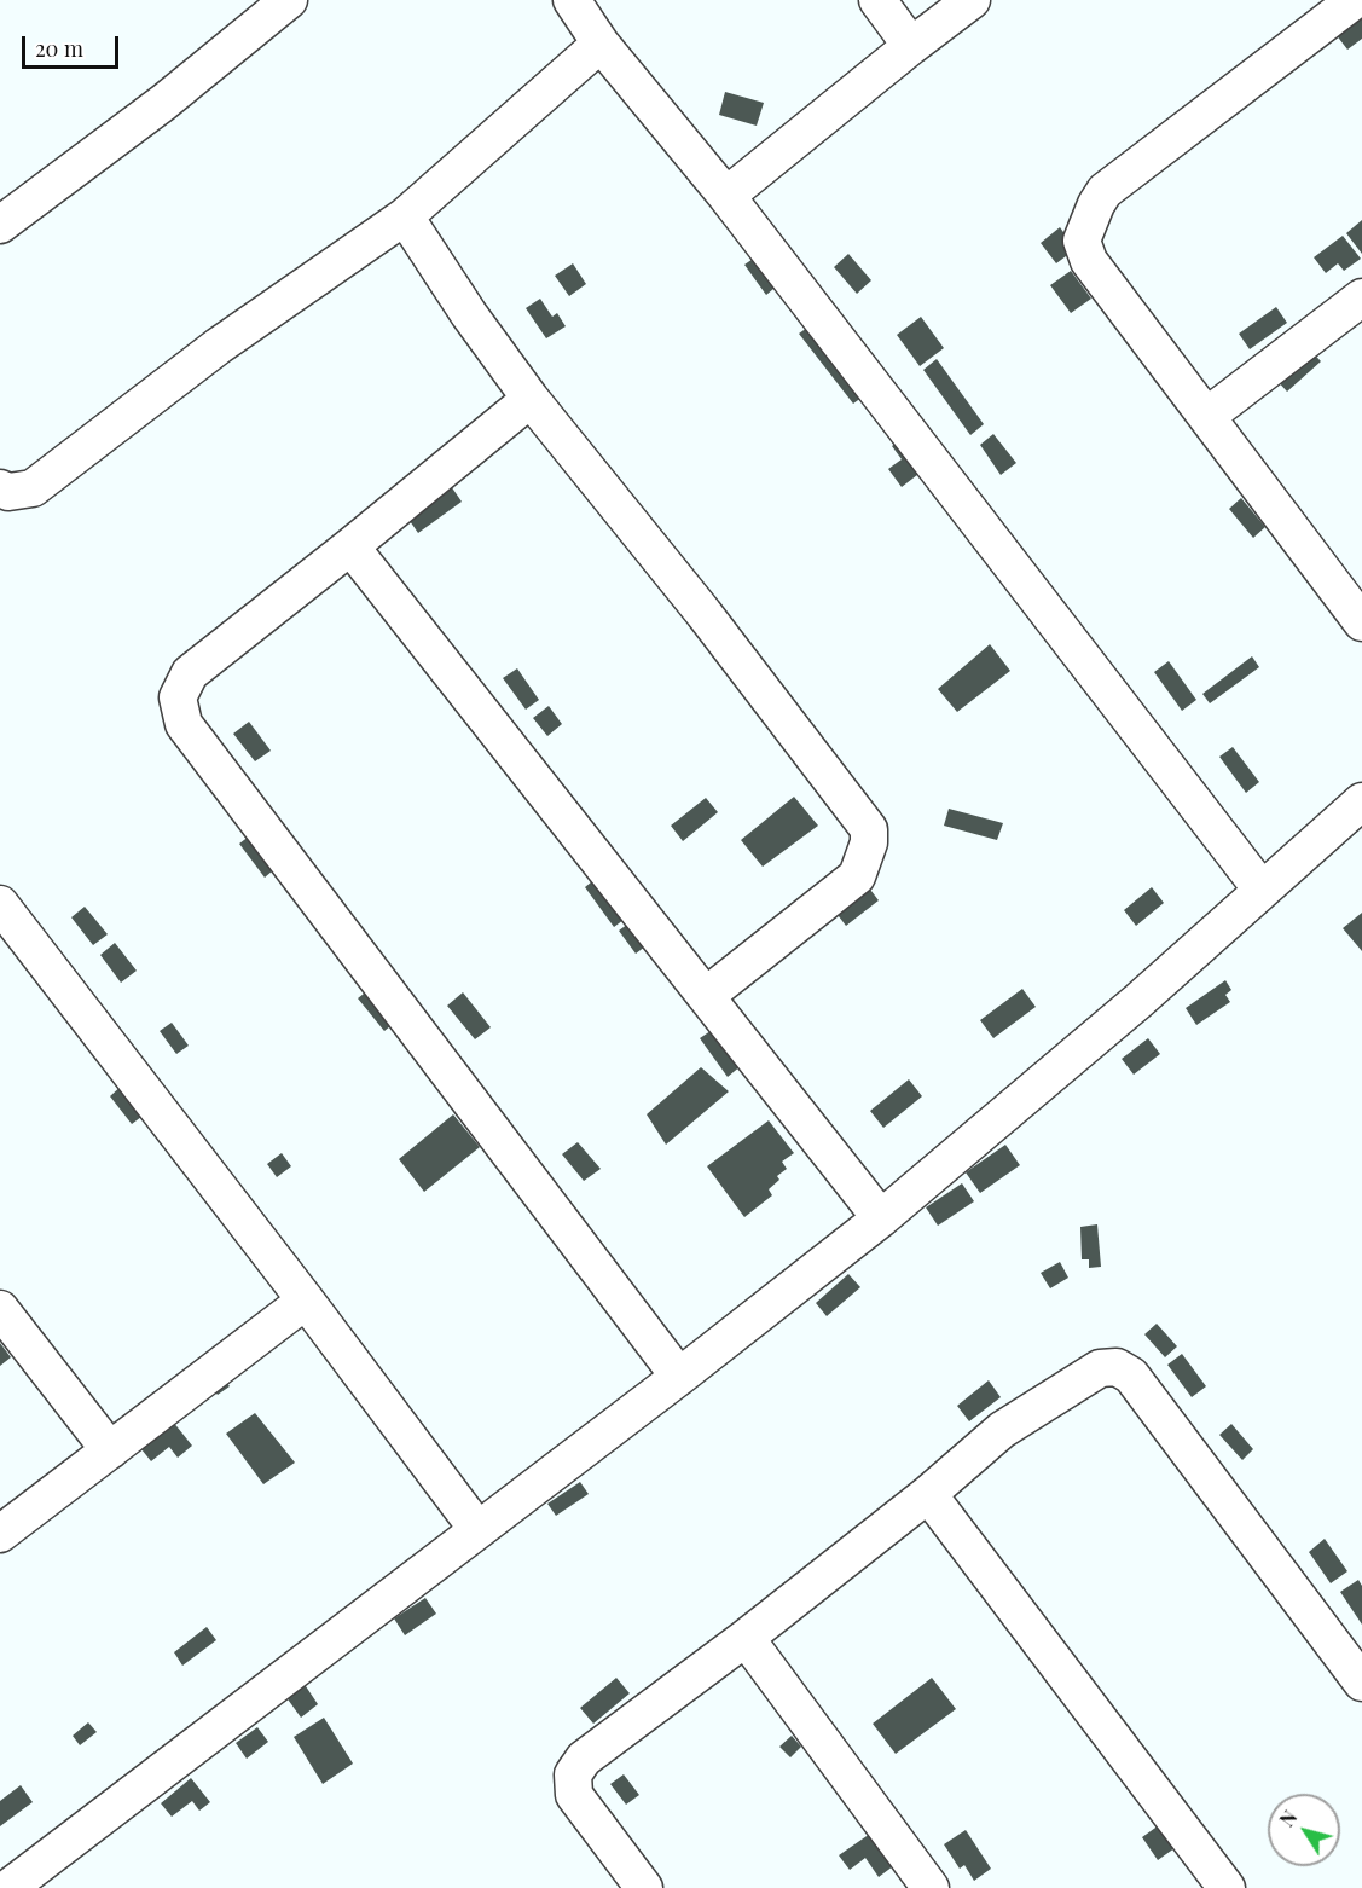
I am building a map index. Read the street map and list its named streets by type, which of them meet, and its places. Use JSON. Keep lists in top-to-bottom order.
{
  "scale_bar": "20 m",
  "north": "top left"
}
